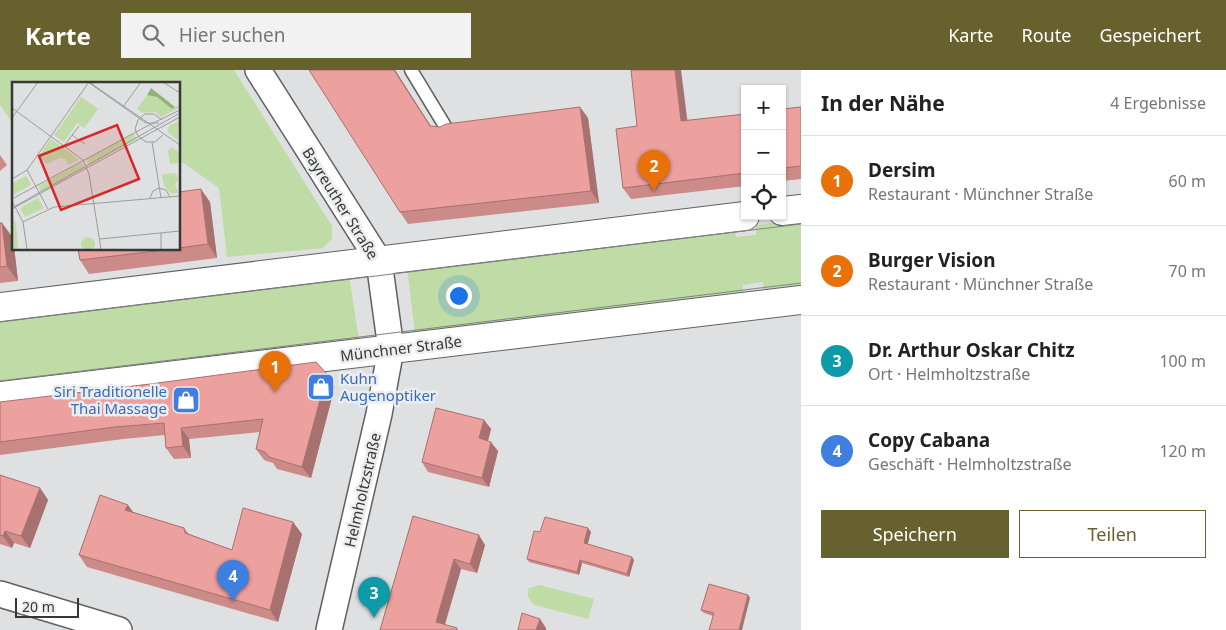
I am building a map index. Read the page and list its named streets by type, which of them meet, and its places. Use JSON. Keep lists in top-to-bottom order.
{
  "streets": {
    "street": ["Bayreuther Straße", "Münchner Straße", "Helmholtzstraße"]
  },
  "crossings": [
    ["Bayreuther Straße", "Münchner Straße"],
    ["Bayreuther Straße", "Helmholtzstraße"],
    ["Münchner Straße", "Helmholtzstraße"]
  ],
  "places": {
    "shop": ["Kuhn Augenoptiker", "Siri Traditionelle Thai Massage"]
  },
  "scale_bar": "20 m",
  "page": {
    "header": "Karte",
    "search": "Hier suchen",
    "nav": ["Karte", "Route", "Gespeichert"],
    "heading": ["In der Nähe", "4 Ergebnisse"],
    "map_buttons": ["+", "−"],
    "list": [
      {
        "mark": "1",
        "name": "Dersim",
        "note": "Restaurant · Münchner Straße",
        "value": "60 m"
      },
      {
        "mark": "2",
        "name": "Burger Vision",
        "note": "Restaurant · Münchner Straße",
        "value": "70 m"
      },
      {
        "mark": "3",
        "name": "Dr. Arthur Oskar Chitz",
        "note": "Ort · Helmholtzstraße",
        "value": "100 m"
      },
      {
        "mark": "4",
        "name": "Copy Cabana",
        "note": "Geschäft · Helmholtzstraße",
        "value": "120 m"
      }
    ],
    "pins": [
      "2",
      "1",
      "4",
      "3"
    ],
    "buttons": ["Speichern", "Teilen"],
    "scale": "20 m"
  }
}
